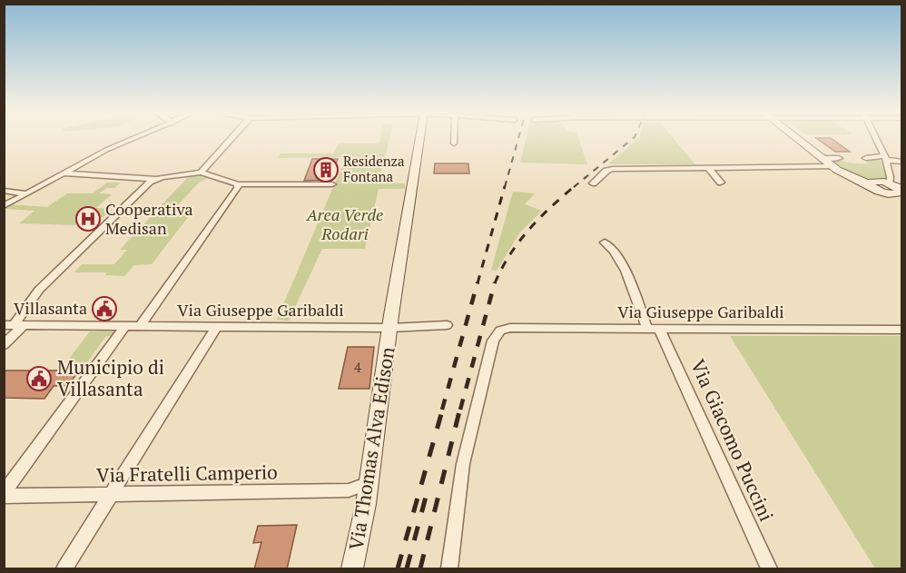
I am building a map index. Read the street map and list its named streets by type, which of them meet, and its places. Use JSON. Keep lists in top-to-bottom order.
{
  "streets": {
    "main road": ["Via Thomas Alva Edison"],
    "street": ["Via Giuseppe Garibaldi", "Via Giacomo Puccini", "Via Fratelli Camperio"]
  },
  "crossings": [
    ["Via Giuseppe Garibaldi", "Via Giacomo Puccini"],
    ["Via Giuseppe Garibaldi", "Via Thomas Alva Edison"],
    ["Via Thomas Alva Edison", "Via Fratelli Camperio"]
  ],
  "parks": ["Area Verde Rodari"],
  "places": {
    "building": ["Residenza Fontana"],
    "hospital": ["Cooperativa Medisan"],
    "public building": ["Villasanta", "Municipio di Villasanta"]
  },
  "house_numbers": ["4"]
}
